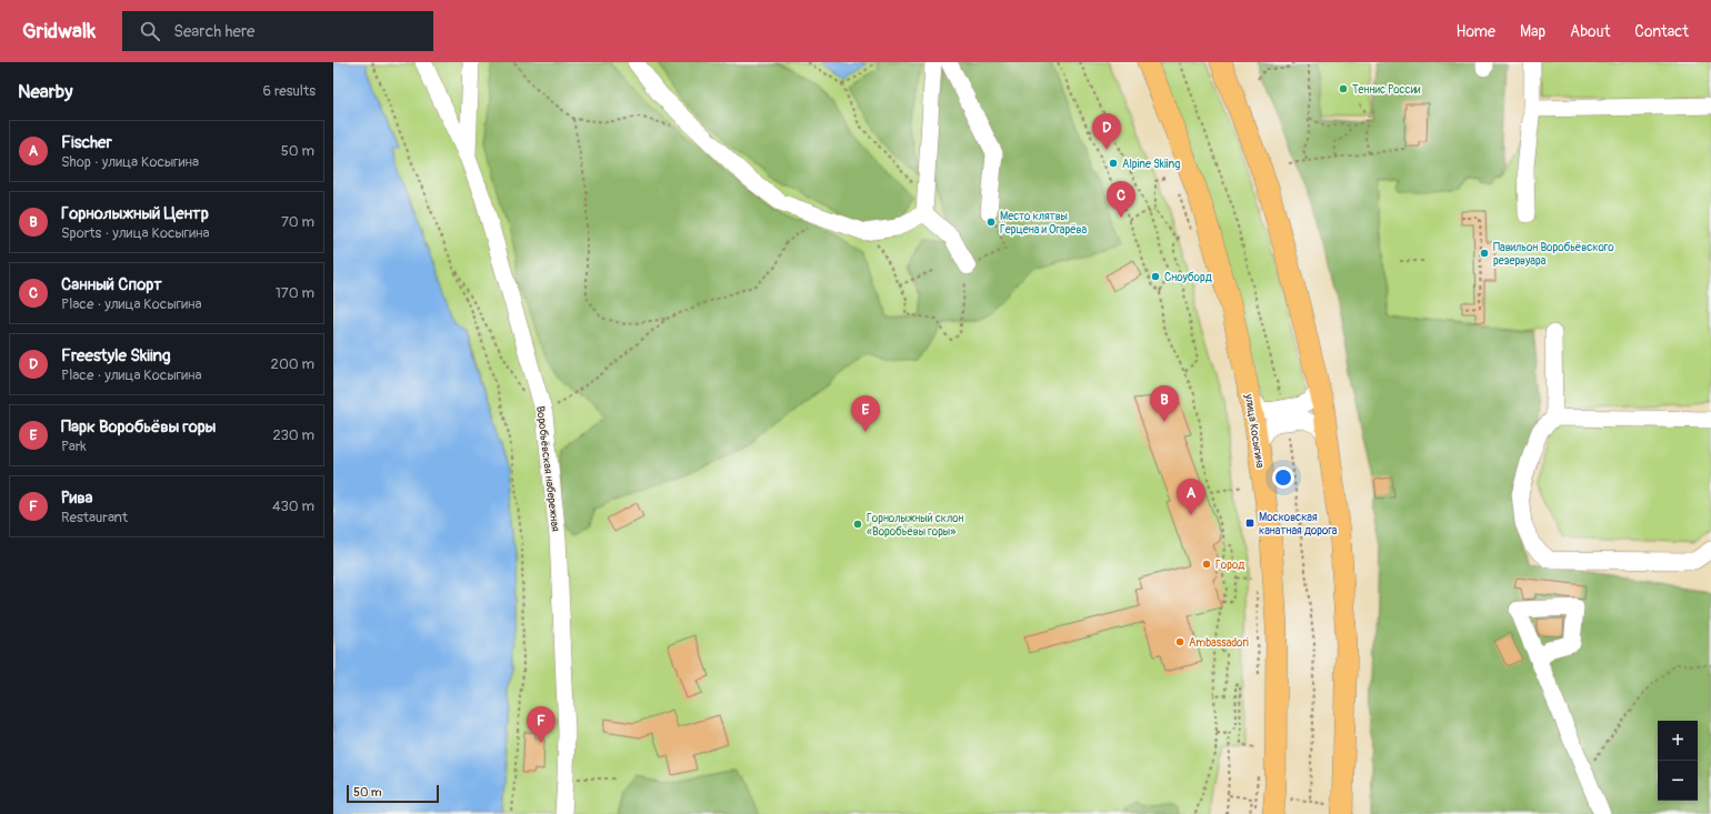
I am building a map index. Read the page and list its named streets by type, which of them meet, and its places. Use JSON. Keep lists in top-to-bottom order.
{
  "streets": {
    "main road": ["улица Косыгина"],
    "street": ["Воробьёвская набережная"]
  },
  "places": {
    "other": [
      "Теннис России",
      "Alpine Skiing",
      "Место клятвы Герцена и Огарёва",
      "Павильон Воробьёвского резервуара",
      "Сноуборд",
      "Горнолыжный склон «Воробьёвы горы»",
      "Город",
      "Ambassadori"
    ],
    "transit": ["Московская канатная дорога"]
  },
  "scale_bar": "50 m",
  "page": {
    "header": "Gridwalk",
    "search": "Search here",
    "nav": [
      "Home",
      "Map",
      "About",
      "Contact"
    ],
    "heading": ["Nearby", "6 results"],
    "pins": [
      "D",
      "C",
      "B",
      "E",
      "A",
      "F"
    ],
    "list": [
      {
        "mark": "A",
        "name": "Fischer",
        "note": "Shop · улица Косыгина",
        "value": "50 m"
      },
      {
        "mark": "B",
        "name": "Горнолыжный Центр",
        "note": "Sports · улица Косыгина",
        "value": "70 m"
      },
      {
        "mark": "C",
        "name": "Санный Спорт",
        "note": "Place · улица Косыгина",
        "value": "170 m"
      },
      {
        "mark": "D",
        "name": "Freestyle Skiing",
        "note": "Place · улица Косыгина",
        "value": "200 m"
      },
      {
        "mark": "E",
        "name": "Парк Воробьёвы горы",
        "note": "Park",
        "value": "230 m"
      },
      {
        "mark": "F",
        "name": "Рива",
        "note": "Restaurant",
        "value": "430 m"
      }
    ],
    "map_buttons": ["+", "−"],
    "scale": "50 m"
  }
}
